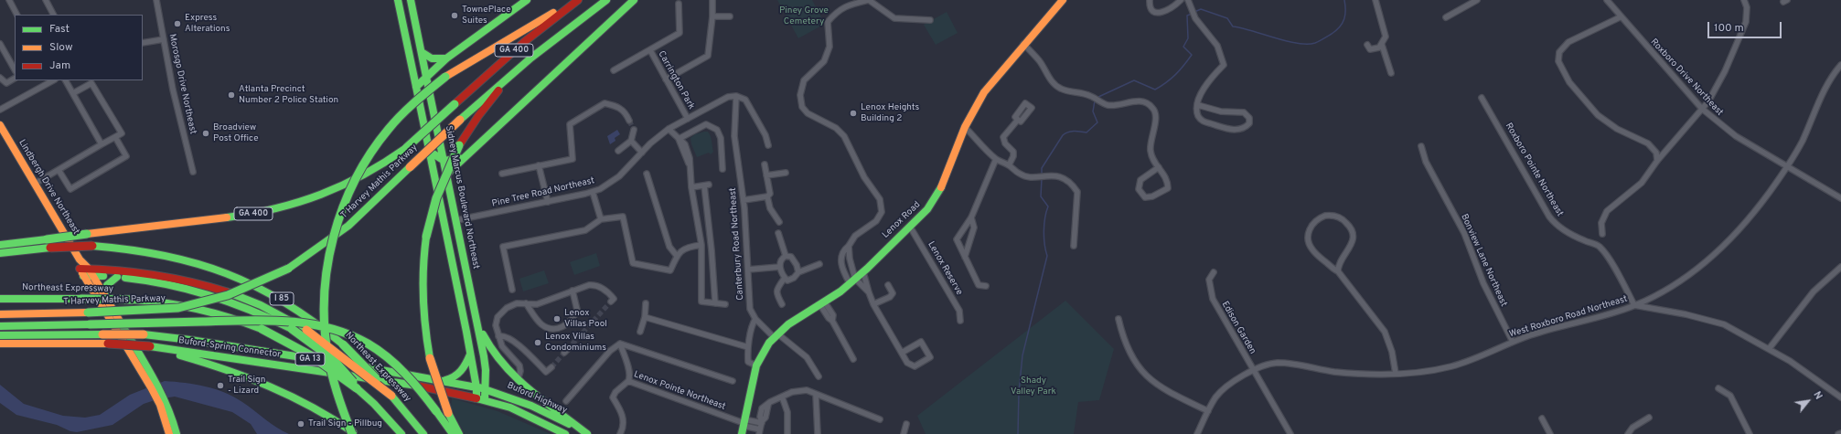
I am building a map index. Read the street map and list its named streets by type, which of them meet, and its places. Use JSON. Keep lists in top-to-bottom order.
{
  "streets": {
    "main road": [
      "GA 400",
      "T Harvey Mathis Parkway",
      "Lindbergh Drive Northeast",
      "Sidney Marcus Boulevard Northeast",
      "Lenox Road",
      "Northeast Expressway",
      "I 85",
      "Buford-Spring Connector",
      "GA 13",
      "Buford Highway"
    ],
    "street": [
      "Roxboro Drive Northeast",
      "Carrington Park",
      "Morosgo Drive Northeast",
      "Roxboro Pointe Northeast",
      "Pine Tree Road Northeast",
      "Canterbury Road Northeast",
      "Bonview Lane Northeast",
      "Lenox Reserve",
      "West Roxboro Road Northeast",
      "Edison Garden",
      "Lenox Pointe Northeast"
    ]
  },
  "crossings": [
    ["Roxboro Drive Northeast", "West Roxboro Road Northeast"],
    ["Carrington Park", "Pine Tree Road Northeast"],
    ["Roxboro Pointe Northeast", "West Roxboro Road Northeast"],
    ["Pine Tree Road Northeast", "Sidney Marcus Boulevard Northeast"],
    ["Pine Tree Road Northeast", "Canterbury Road Northeast"],
    ["Sidney Marcus Boulevard Northeast", "Buford-Spring Connector"],
    ["Sidney Marcus Boulevard Northeast", "Buford Highway"],
    ["Lenox Road", "Canterbury Road Northeast"],
    ["Lenox Road", "Lenox Reserve"],
    ["Lenox Road", "Lenox Pointe Northeast"],
    ["Bonview Lane Northeast", "West Roxboro Road Northeast"],
    ["West Roxboro Road Northeast", "Edison Garden"],
    ["Buford-Spring Connector", "Buford Highway"]
  ],
  "parks": ["Piney Grove Cemetery", "Shady Valley Park"],
  "places": [
    "TownePlace Suites",
    "Express Alterations",
    "Atlanta Precinct Number 2 Police Station",
    "Lenox Heights Building 2",
    "Broadview Post Office",
    "Lenox Villas Pool",
    "Lenox Villas Condominiums",
    "Trail Sign - Lizard",
    "Trail Sign - Pillbug"
  ],
  "legend": ["Fast", "Slow", "Jam"],
  "scale_bar": "100 m",
  "north": "top right"
}
